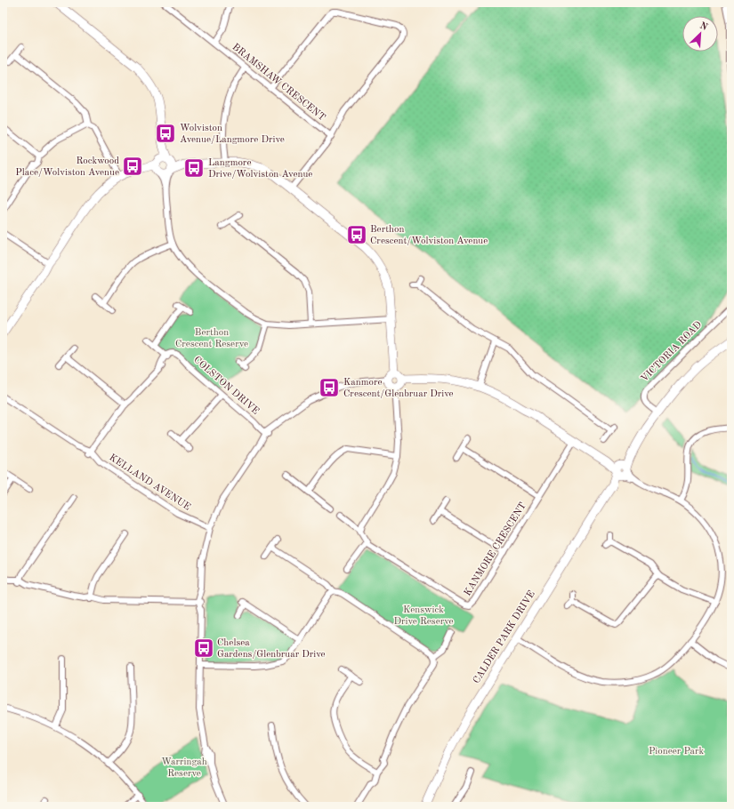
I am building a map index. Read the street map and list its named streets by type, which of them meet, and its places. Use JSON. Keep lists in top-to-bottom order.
{
  "streets": {
    "street": [
      "BRAMSHAW CRESCENT",
      "VICTORIA ROAD",
      "COLSTON DRIVE",
      "KELLAND AVENUE",
      "KANMORE CRESCENT",
      "CALDER PARK DRIVE"
    ]
  },
  "crossings": [
    ["VICTORIA ROAD", "CALDER PARK DRIVE"]
  ],
  "parks": [
    "Berthon Crescent Reserve",
    "Kenswick Drive Reserve",
    "Pioneer Park",
    "Warringah Reserve"
  ],
  "places": {
    "bus stop": [
      "Wolviston Avenue/Langmore Drive",
      "Rockwood Place/Wolviston Avenue",
      "Langmore Drive/Wolviston Avenue",
      "Berthon Crescent/Wolviston Avenue",
      "Kanmore Crescent/Glenbruar Drive",
      "Chelsea Gardens/Glenbruar Drive"
    ]
  },
  "north": "top right"
}
